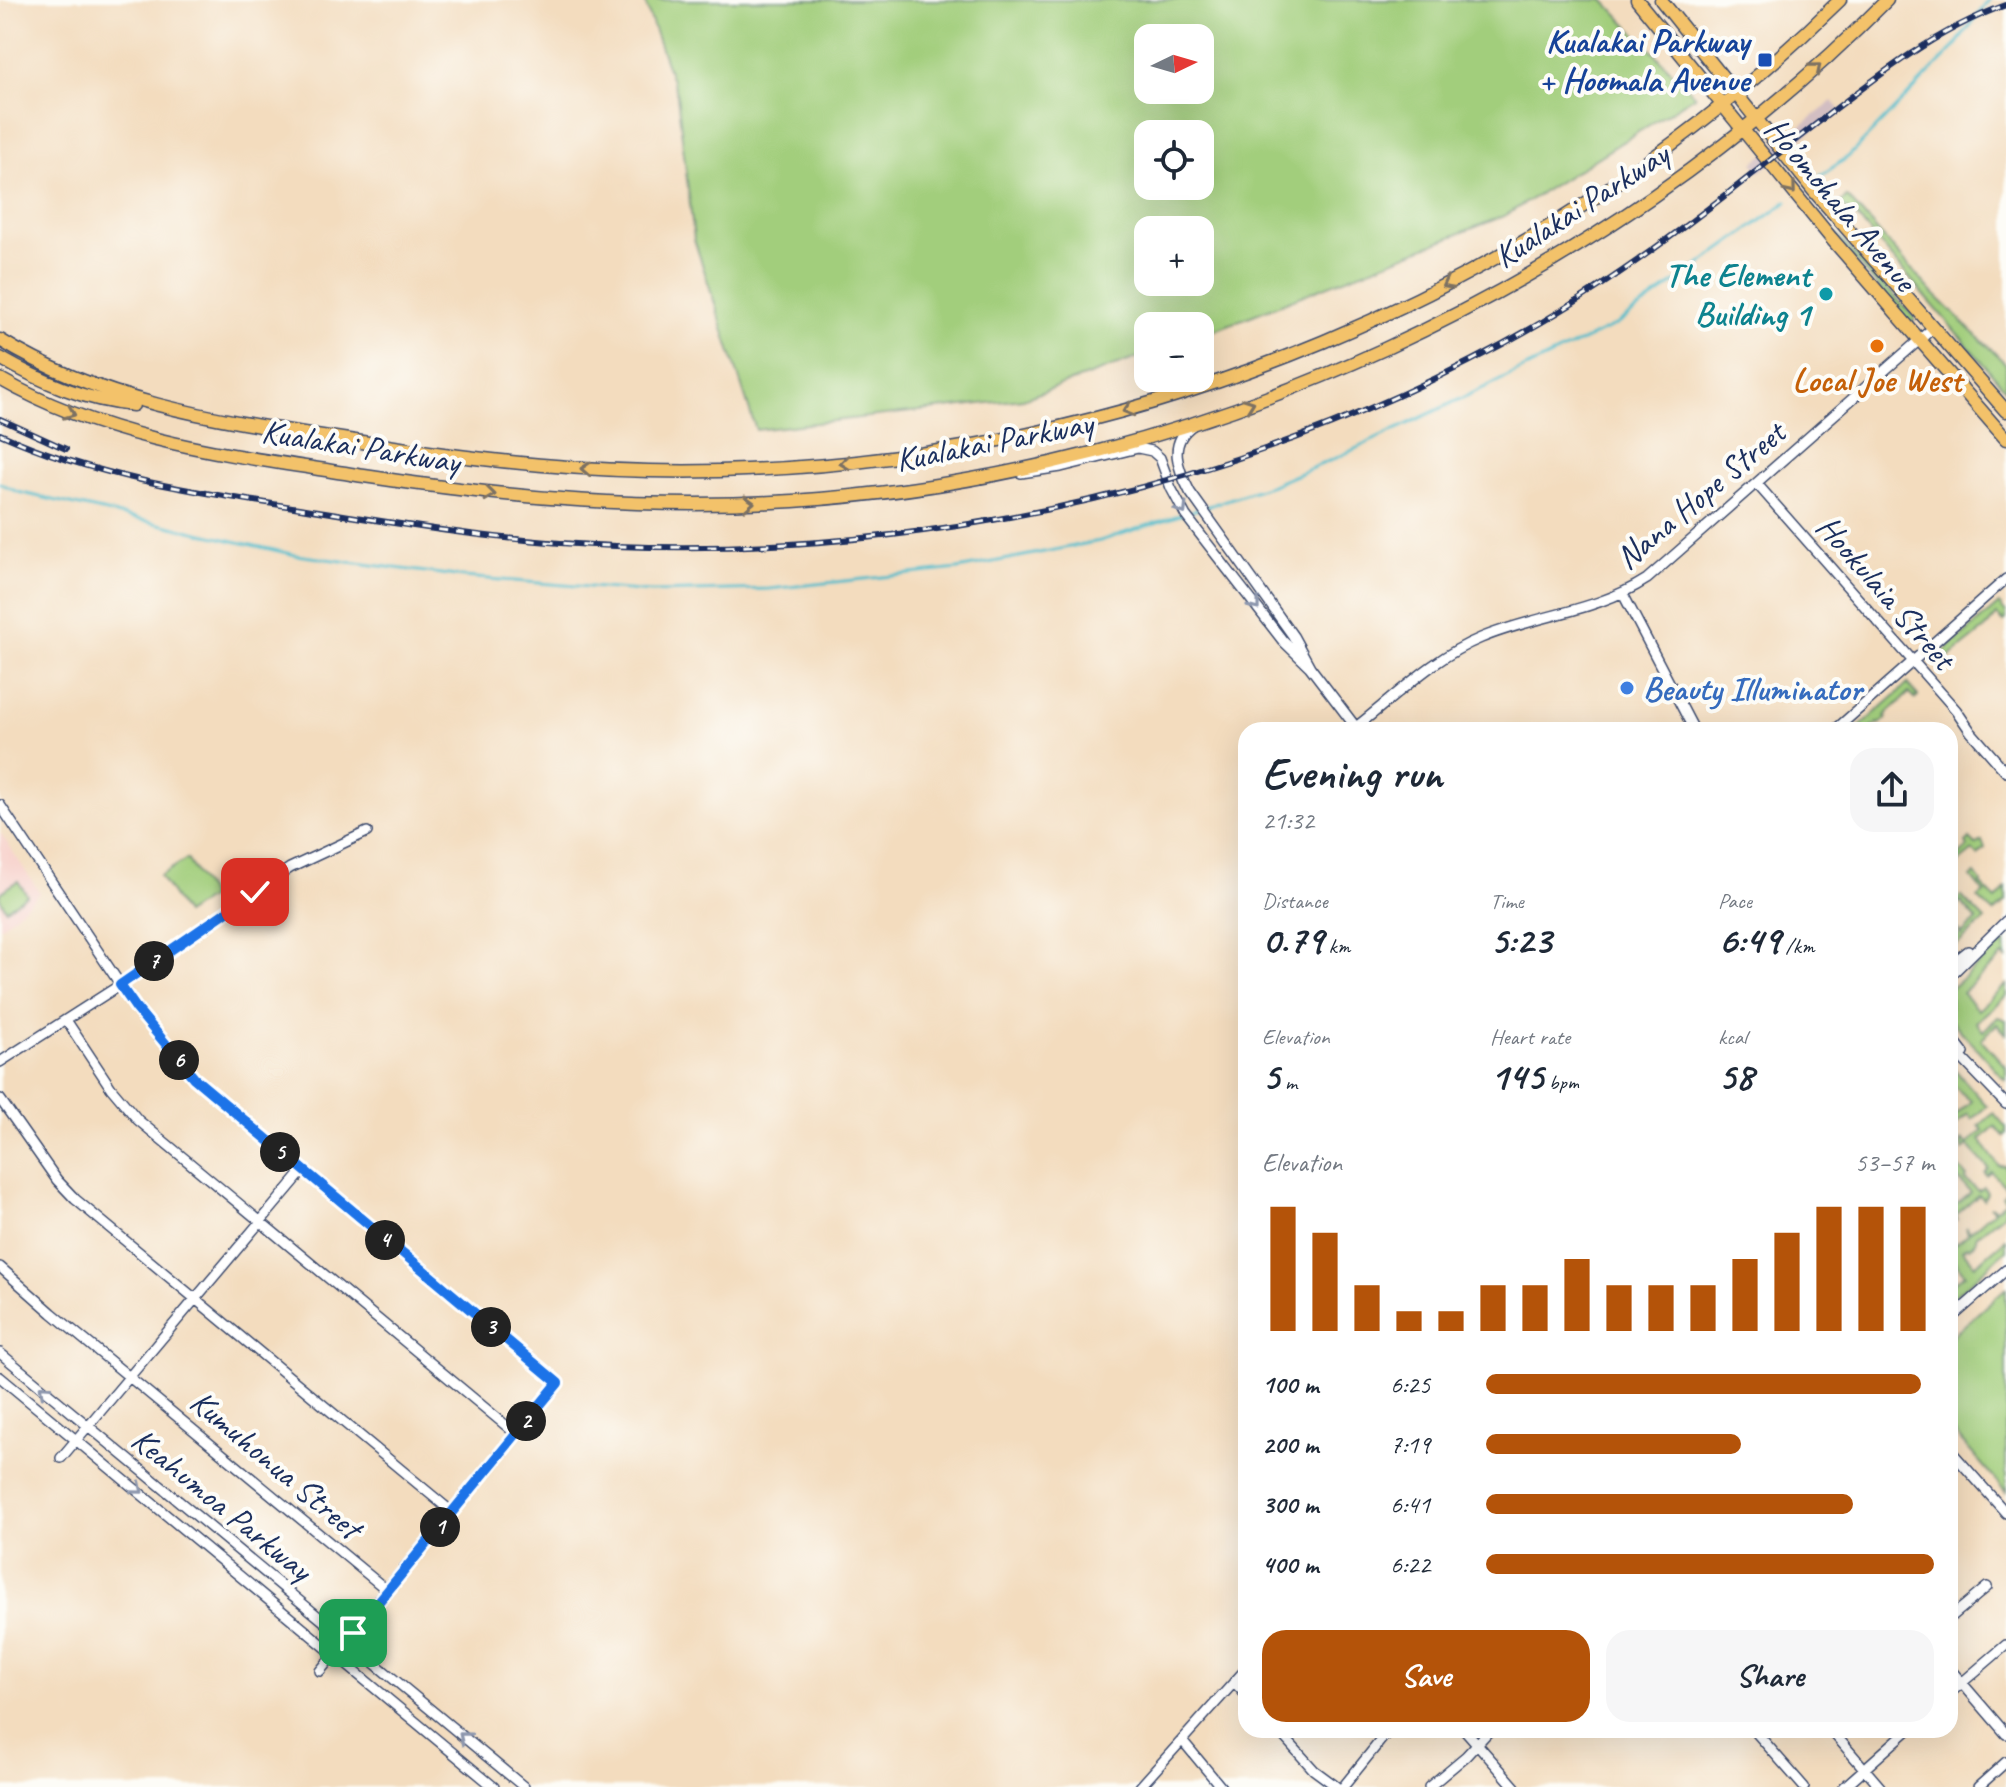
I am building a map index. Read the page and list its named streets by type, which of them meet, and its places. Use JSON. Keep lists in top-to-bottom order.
{
  "streets": {
    "main road": ["Ho’omohala Avenue", "Kualakai Parkway"],
    "street": [
      "Nana Hope Street",
      "Hookulaia Street",
      "Kumuhonua Street",
      "Keahumoa Parkway"
    ]
  },
  "crossings": [
    ["Ho’omohala Avenue", "Kualakai Parkway"],
    ["Ho’omohala Avenue", "Nana Hope Street"],
    ["Nana Hope Street", "Hookulaia Street"]
  ],
  "places": {
    "transit": ["Kualakai Parkway + Hoomala Avenue"],
    "other": ["The Element Building 1", "Local Joe West", "Beauty Illuminator"]
  },
  "north": "right",
  "page": {
    "map_buttons": ["+", "−"],
    "heading": ["Evening run", "21:32"],
    "stats": [
      ["Distance", "0.79 km"],
      ["Time", "5:23"],
      ["Pace", "6:49 /km"],
      ["Elevation", "5 m"],
      ["Heart rate", "145 bpm"],
      ["kcal", "58"]
    ],
    "pins": [
      "7",
      "6",
      "5",
      "4",
      "3",
      "2",
      "1"
    ],
    "chart": ["Elevation", "53–57 m"],
    "list": [
      {
        "name": "100 m",
        "note": "6:25"
      },
      {
        "name": "200 m",
        "note": "7:19"
      },
      {
        "name": "300 m",
        "note": "6:41"
      },
      {
        "name": "400 m",
        "note": "6:22"
      }
    ],
    "buttons": ["Save", "Share"]
  }
}
